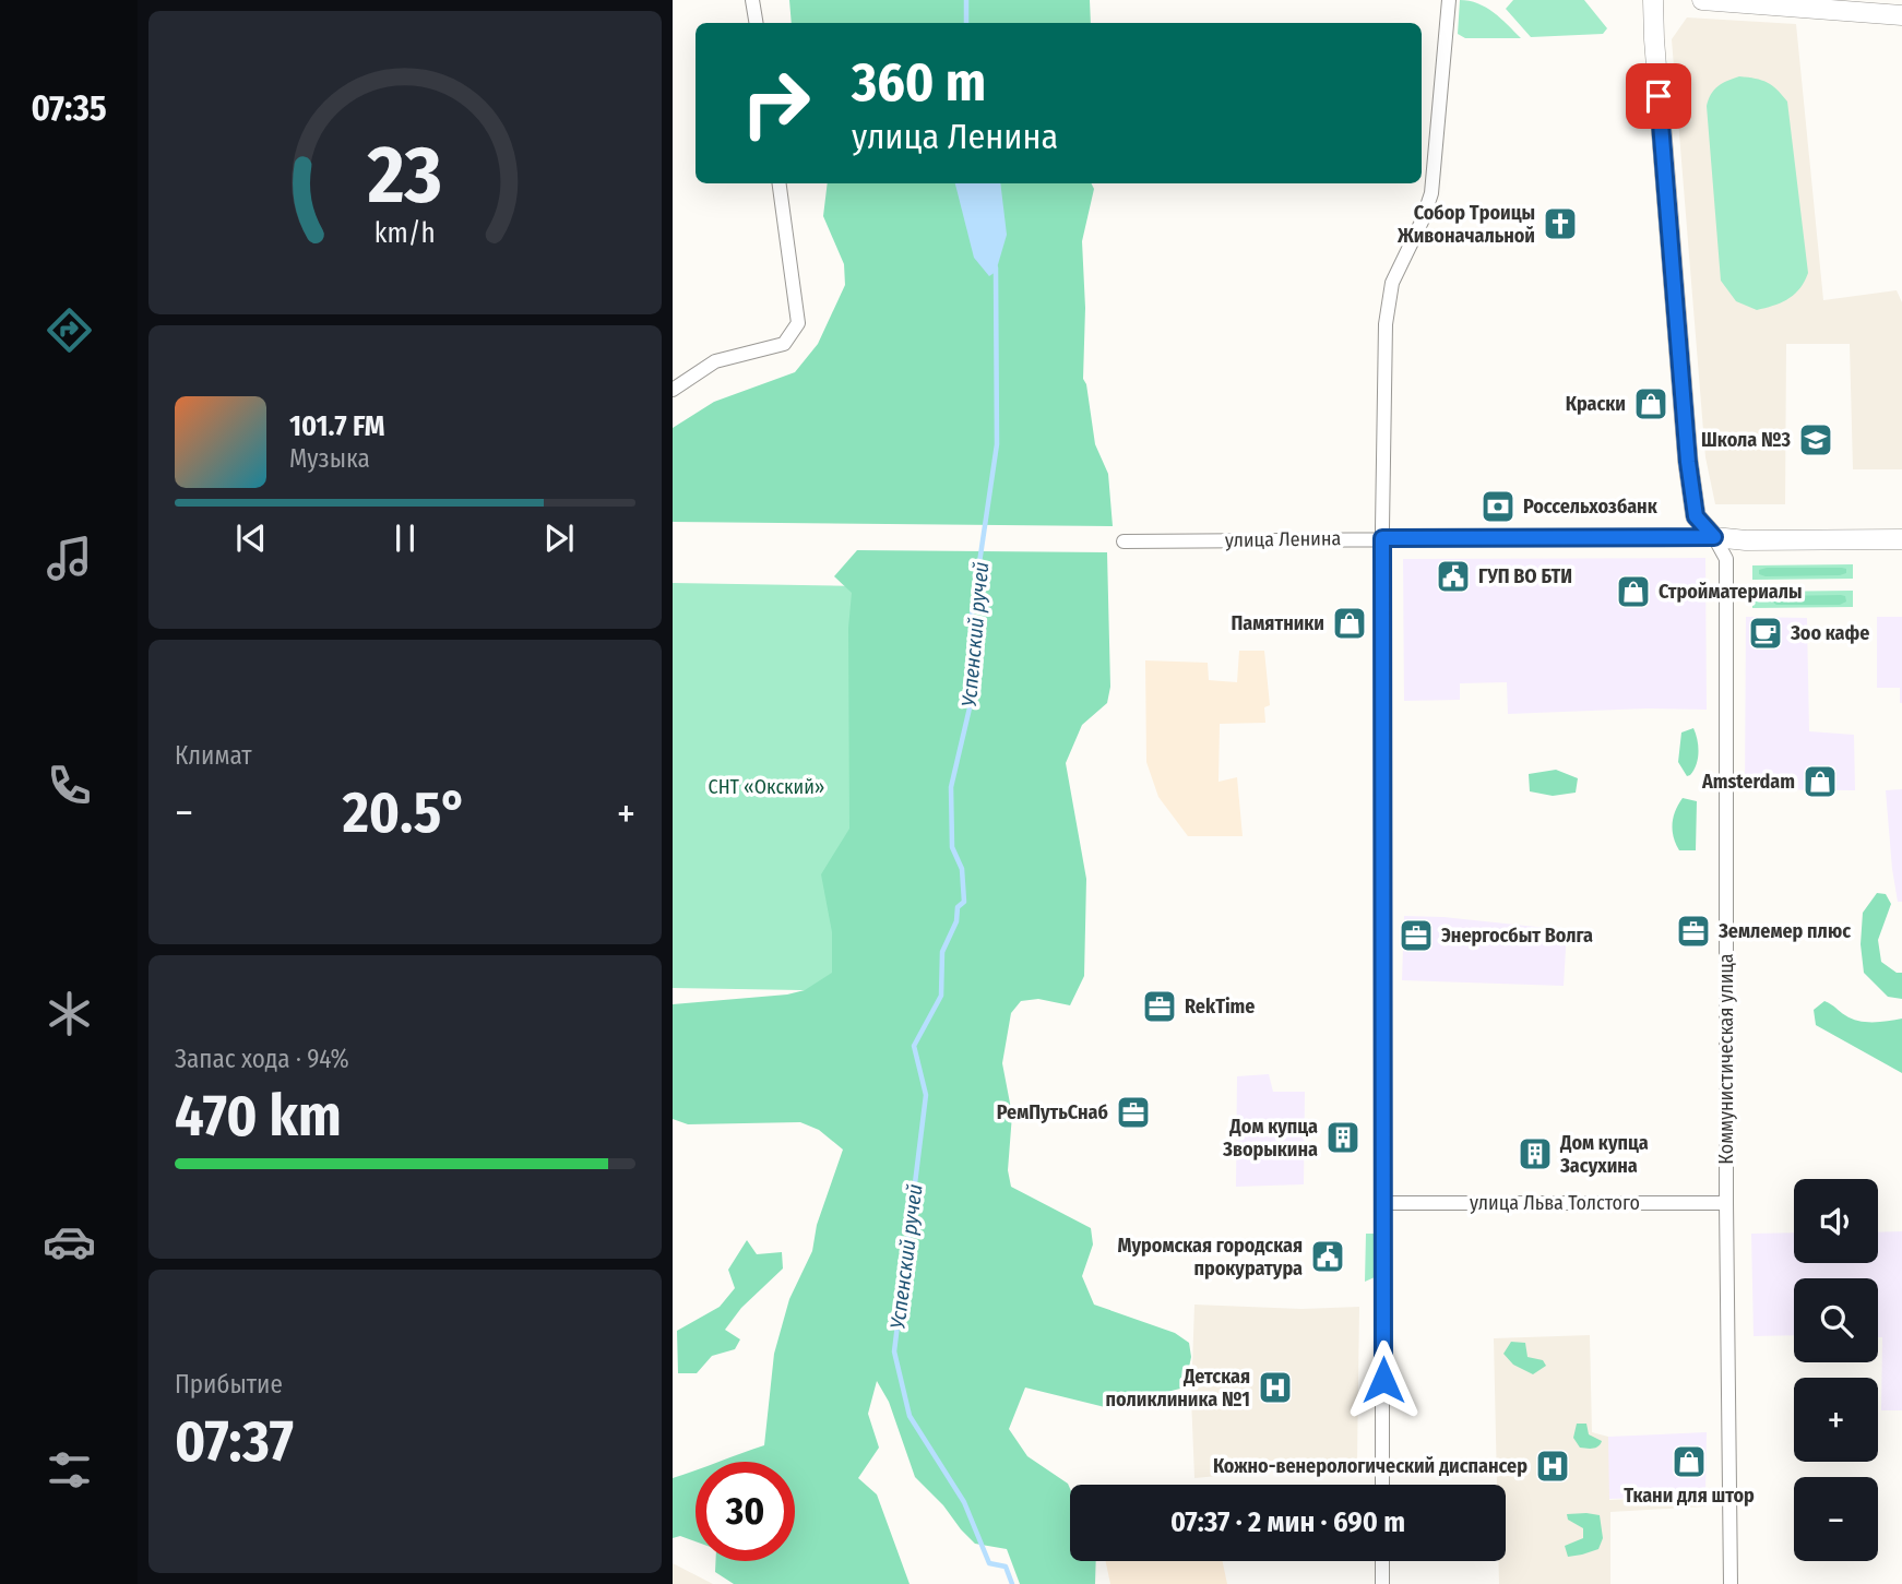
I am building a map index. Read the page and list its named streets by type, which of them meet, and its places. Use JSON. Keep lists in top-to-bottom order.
{
  "streets": {
    "street": ["улица Ленина", "Коммунистическая улица", "улица Льва Толстого"]
  },
  "crossings": [
    ["улица Ленина", "Коммунистическая улица"],
    ["Коммунистическая улица", "улица Льва Толстого"]
  ],
  "water": ["Успенский ручей"],
  "parks": ["СНТ «Окский»"],
  "places": {
    "church": ["Собор Троицы Живоначальной"],
    "shop": [
      "Краски",
      "Стройматериалы",
      "Памятники",
      "Amsterdam",
      "Ткани для штор"
    ],
    "school or university": ["Школа №3"],
    "bank": ["Россельхозбанк"],
    "public building": ["ГУП ВО БТИ", "Муромская городская прокуратура"],
    "cafe": ["Зоо кафе"],
    "office": [
      "Землемер плюс",
      "Энергосбыт Волга",
      "RekTime",
      "РемПутьСнаб"
    ],
    "building": ["Дом купца Зворыкина", "Дом купца Засухина"],
    "hospital": ["Детская поликлиника №1", "Кожно-венерологический диспансер"]
  },
  "page": {
    "tabs": "07:35",
    "turn": ["360 m", "улица Ленина"],
    "song": ["101.7 FM", "Музыка"],
    "tile": [
      "Климат",
      ["Запас хода · 94%", "470 km"],
      ["Прибытие", "07:37"]
    ],
    "heat": ["−", "20.5°", "+"],
    "map_buttons": ["+", "−"],
    "limit": "30",
    "trip": "07:37 · 2 мин · 690 m",
    "gauge": ["23", "km/h"]
  }
}
